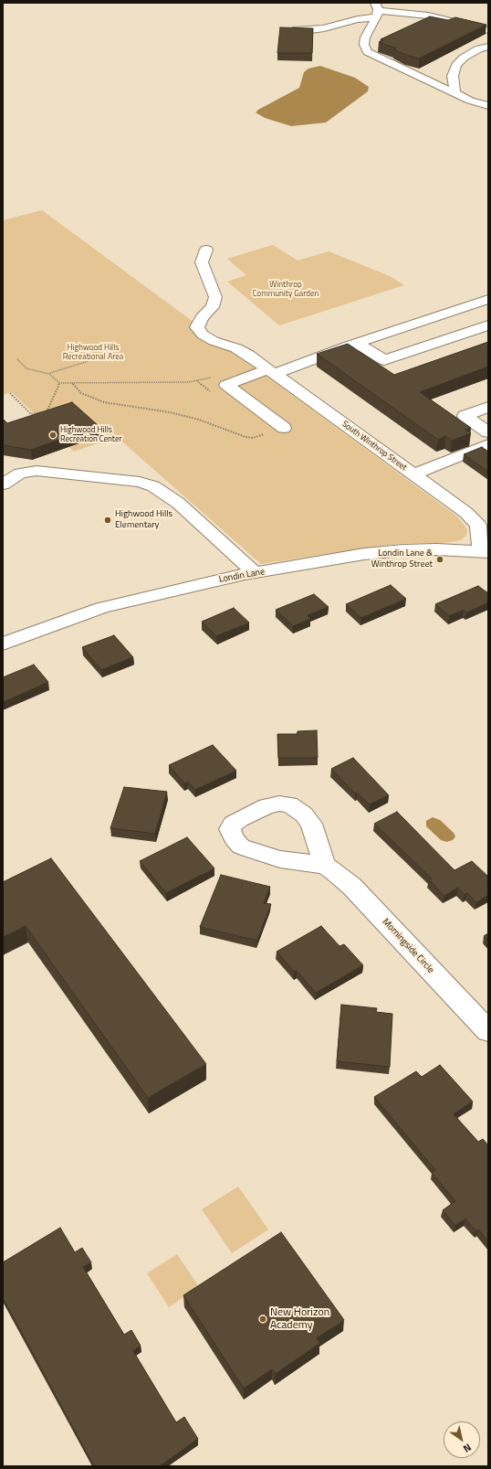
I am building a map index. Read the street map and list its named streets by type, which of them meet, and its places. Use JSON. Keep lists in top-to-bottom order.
{
  "streets": {
    "street": ["South Winthrop Street", "Londin Lane", "Morningside Circle"]
  },
  "crossings": [
    ["South Winthrop Street", "Londin Lane"]
  ],
  "parks": ["Winthrop Community Garden", "Highwood Hills Recreational Area"],
  "places": [
    "Highwood Hills Recreation Center",
    "Highwood Hills Elementary",
    "Londin Lane & Winthrop Street",
    "New Horizon Academy"
  ],
  "north": "bottom right"
}
